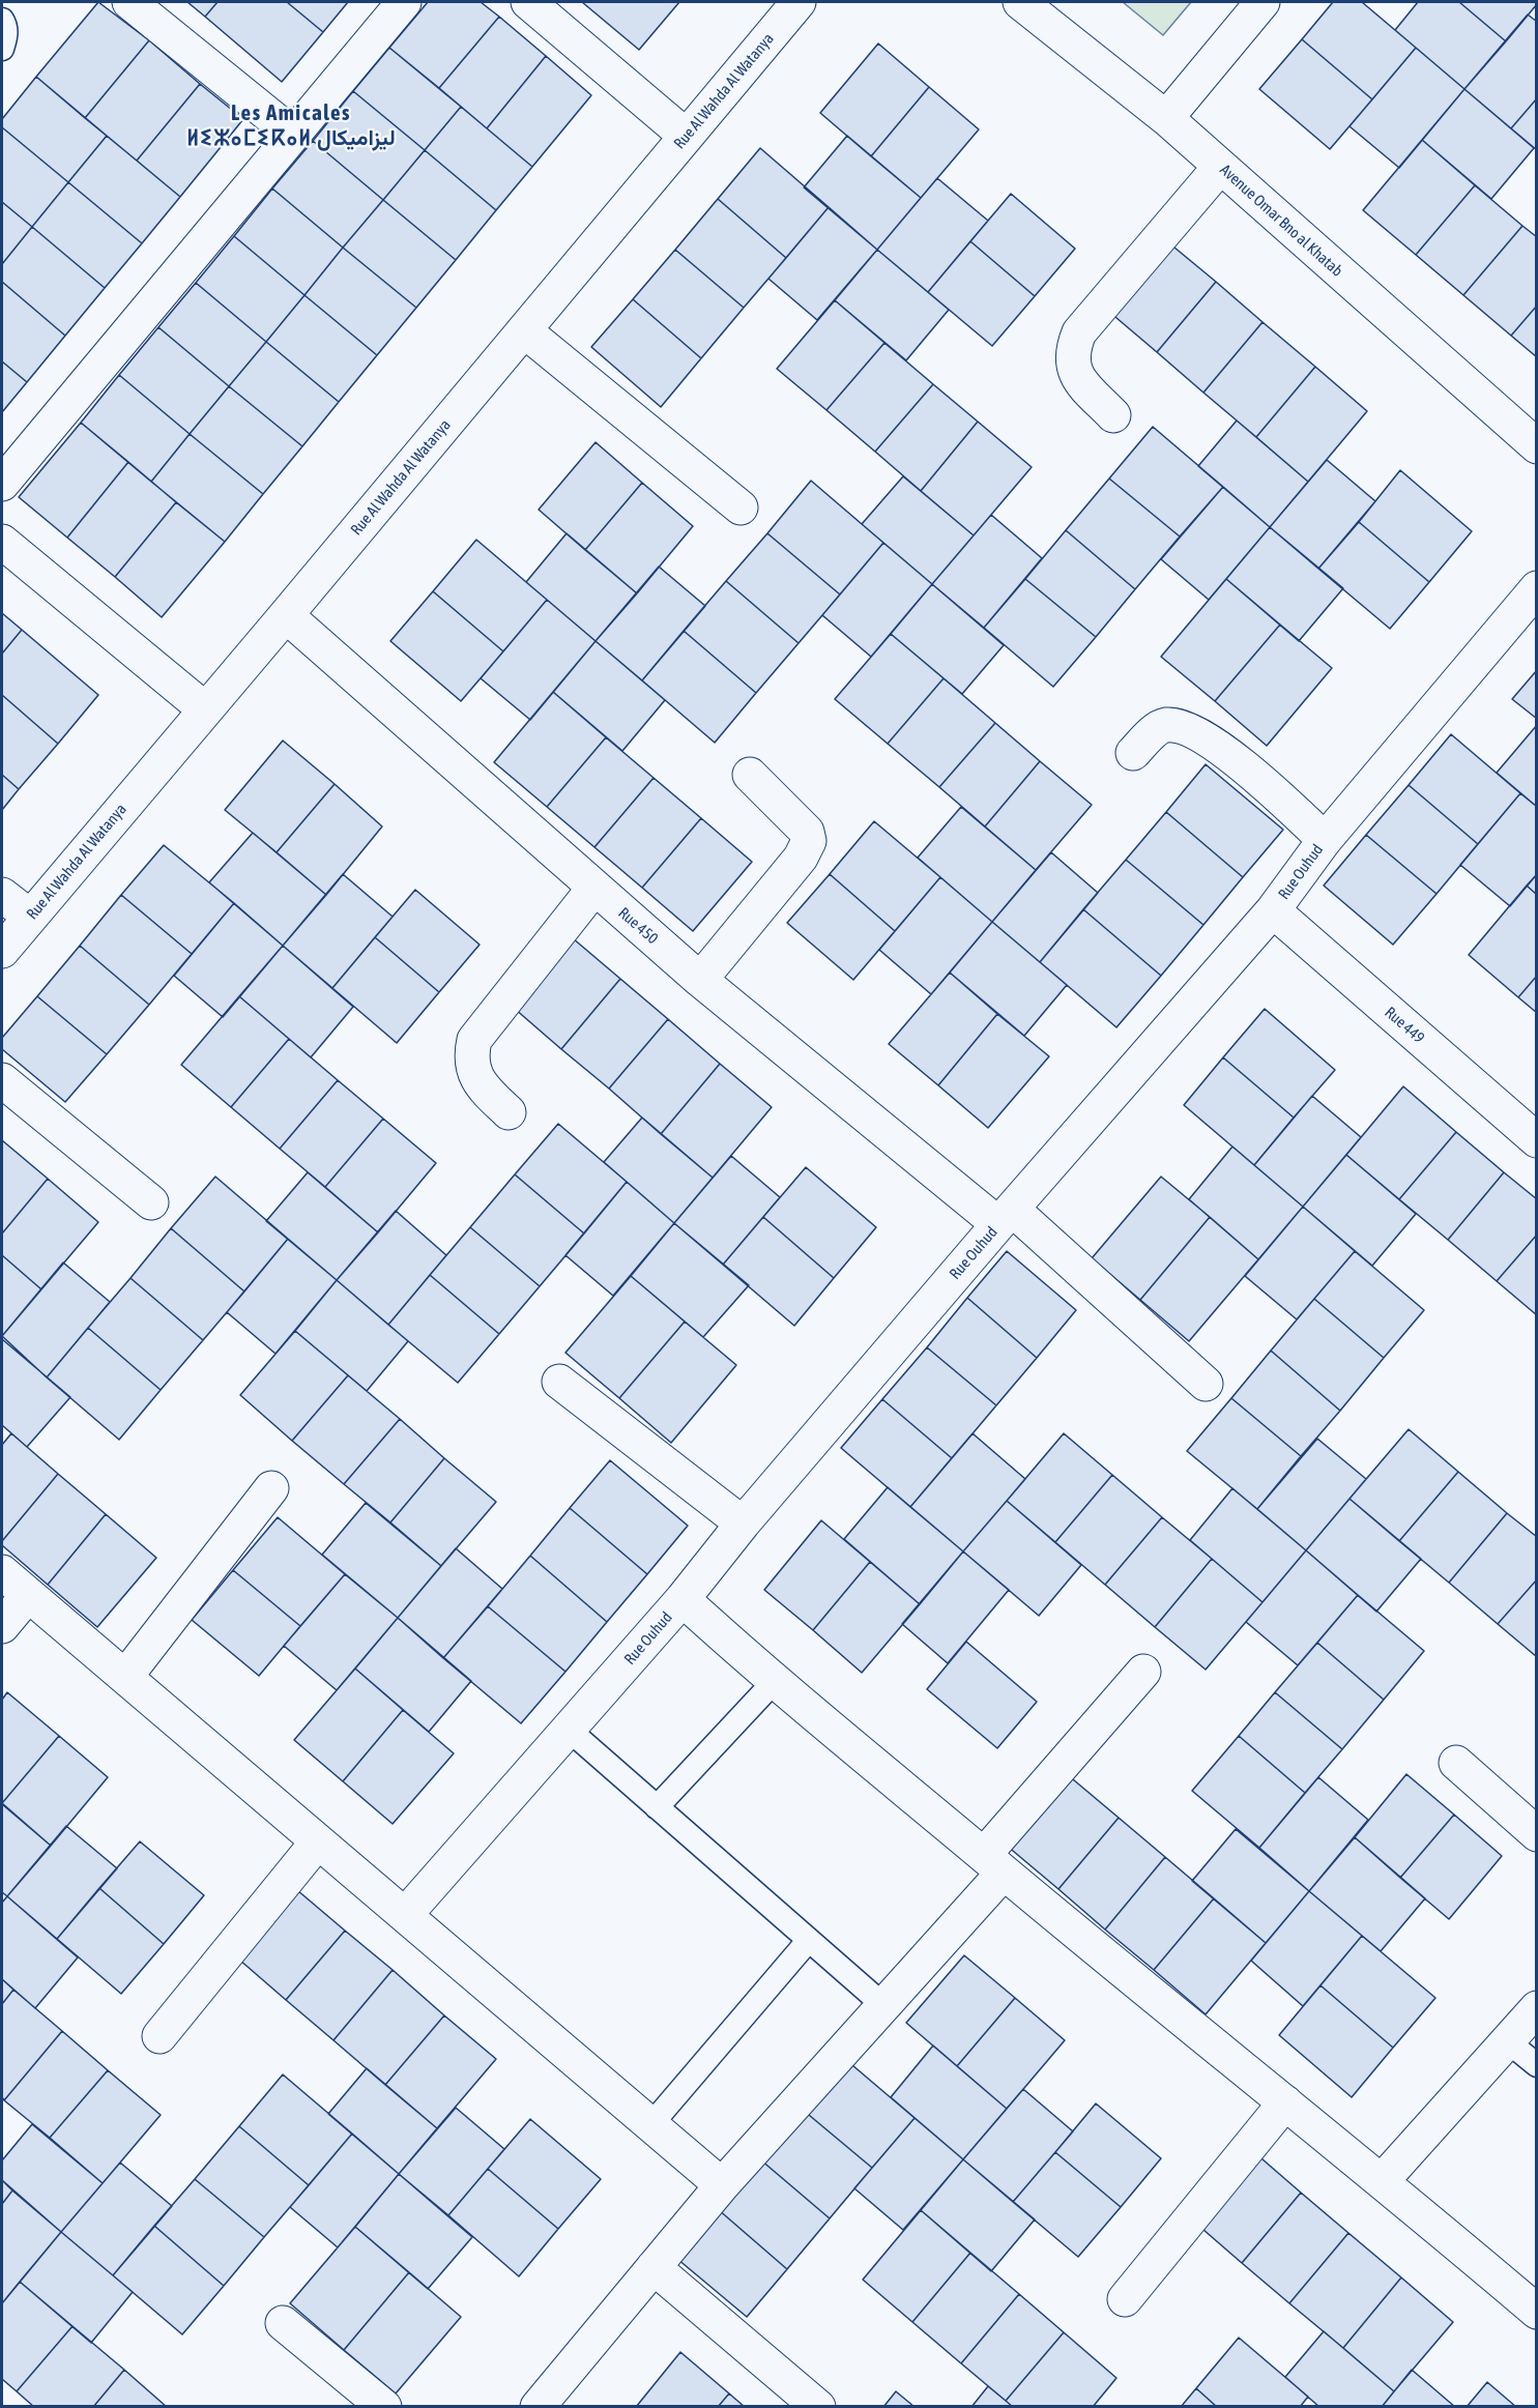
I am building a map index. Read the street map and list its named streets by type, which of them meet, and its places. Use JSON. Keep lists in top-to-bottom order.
{
  "streets": {
    "street": [
      "Rue Al Wahda Al Watanya",
      "Avenue Omar Bno al Khatab",
      "Rue Ouhud",
      "Rue 450",
      "Rue 449"
    ]
  },
  "crossings": [
    ["Rue Al Wahda Al Watanya", "Rue 450"],
    ["Rue Ouhud", "Rue 450"],
    ["Rue Ouhud", "Rue 449"]
  ],
  "districts": ["Les Amicales ⵍⵉⵣⴰⵎⵉⴽⴰⵍ ليزاميكال"]
}
